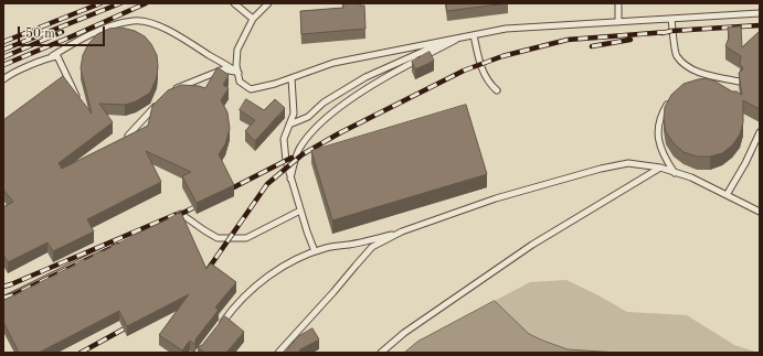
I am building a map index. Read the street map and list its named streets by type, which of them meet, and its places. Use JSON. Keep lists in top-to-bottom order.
{
  "scale_bar": "50 m"
}
